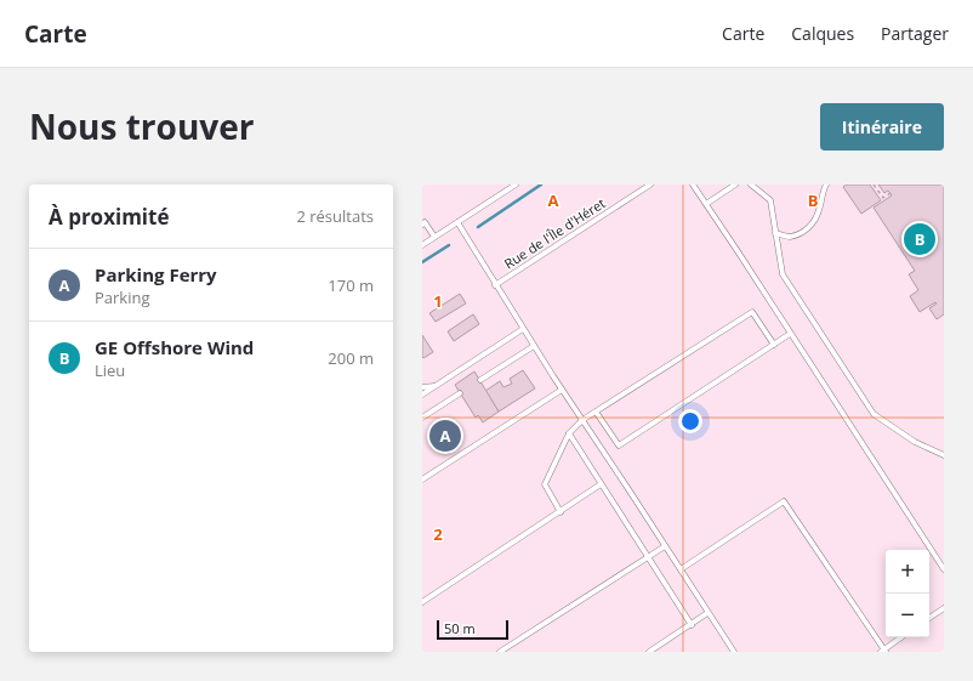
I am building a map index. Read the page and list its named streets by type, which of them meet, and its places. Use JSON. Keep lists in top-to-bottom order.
{
  "streets": {
    "lane": ["Rue de l'Île d'Héret"]
  },
  "scale_bar": "50 m",
  "page": {
    "header": "Carte",
    "nav": ["Carte", "Calques", "Partager"],
    "title": "Nous trouver",
    "buttons": "Itinéraire",
    "heading": ["À proximité", "2 résultats"],
    "pins": ["B", "A"],
    "list": [
      {
        "mark": "A",
        "name": "Parking Ferry",
        "note": "Parking",
        "value": "170 m"
      },
      {
        "mark": "B",
        "name": "GE Offshore Wind",
        "note": "Lieu",
        "value": "200 m"
      }
    ],
    "map_buttons": ["+", "−"],
    "scale": "50 m"
  },
  "grid": {
    "columns": ["A", "B"],
    "rows": ["1", "2"]
  }
}
